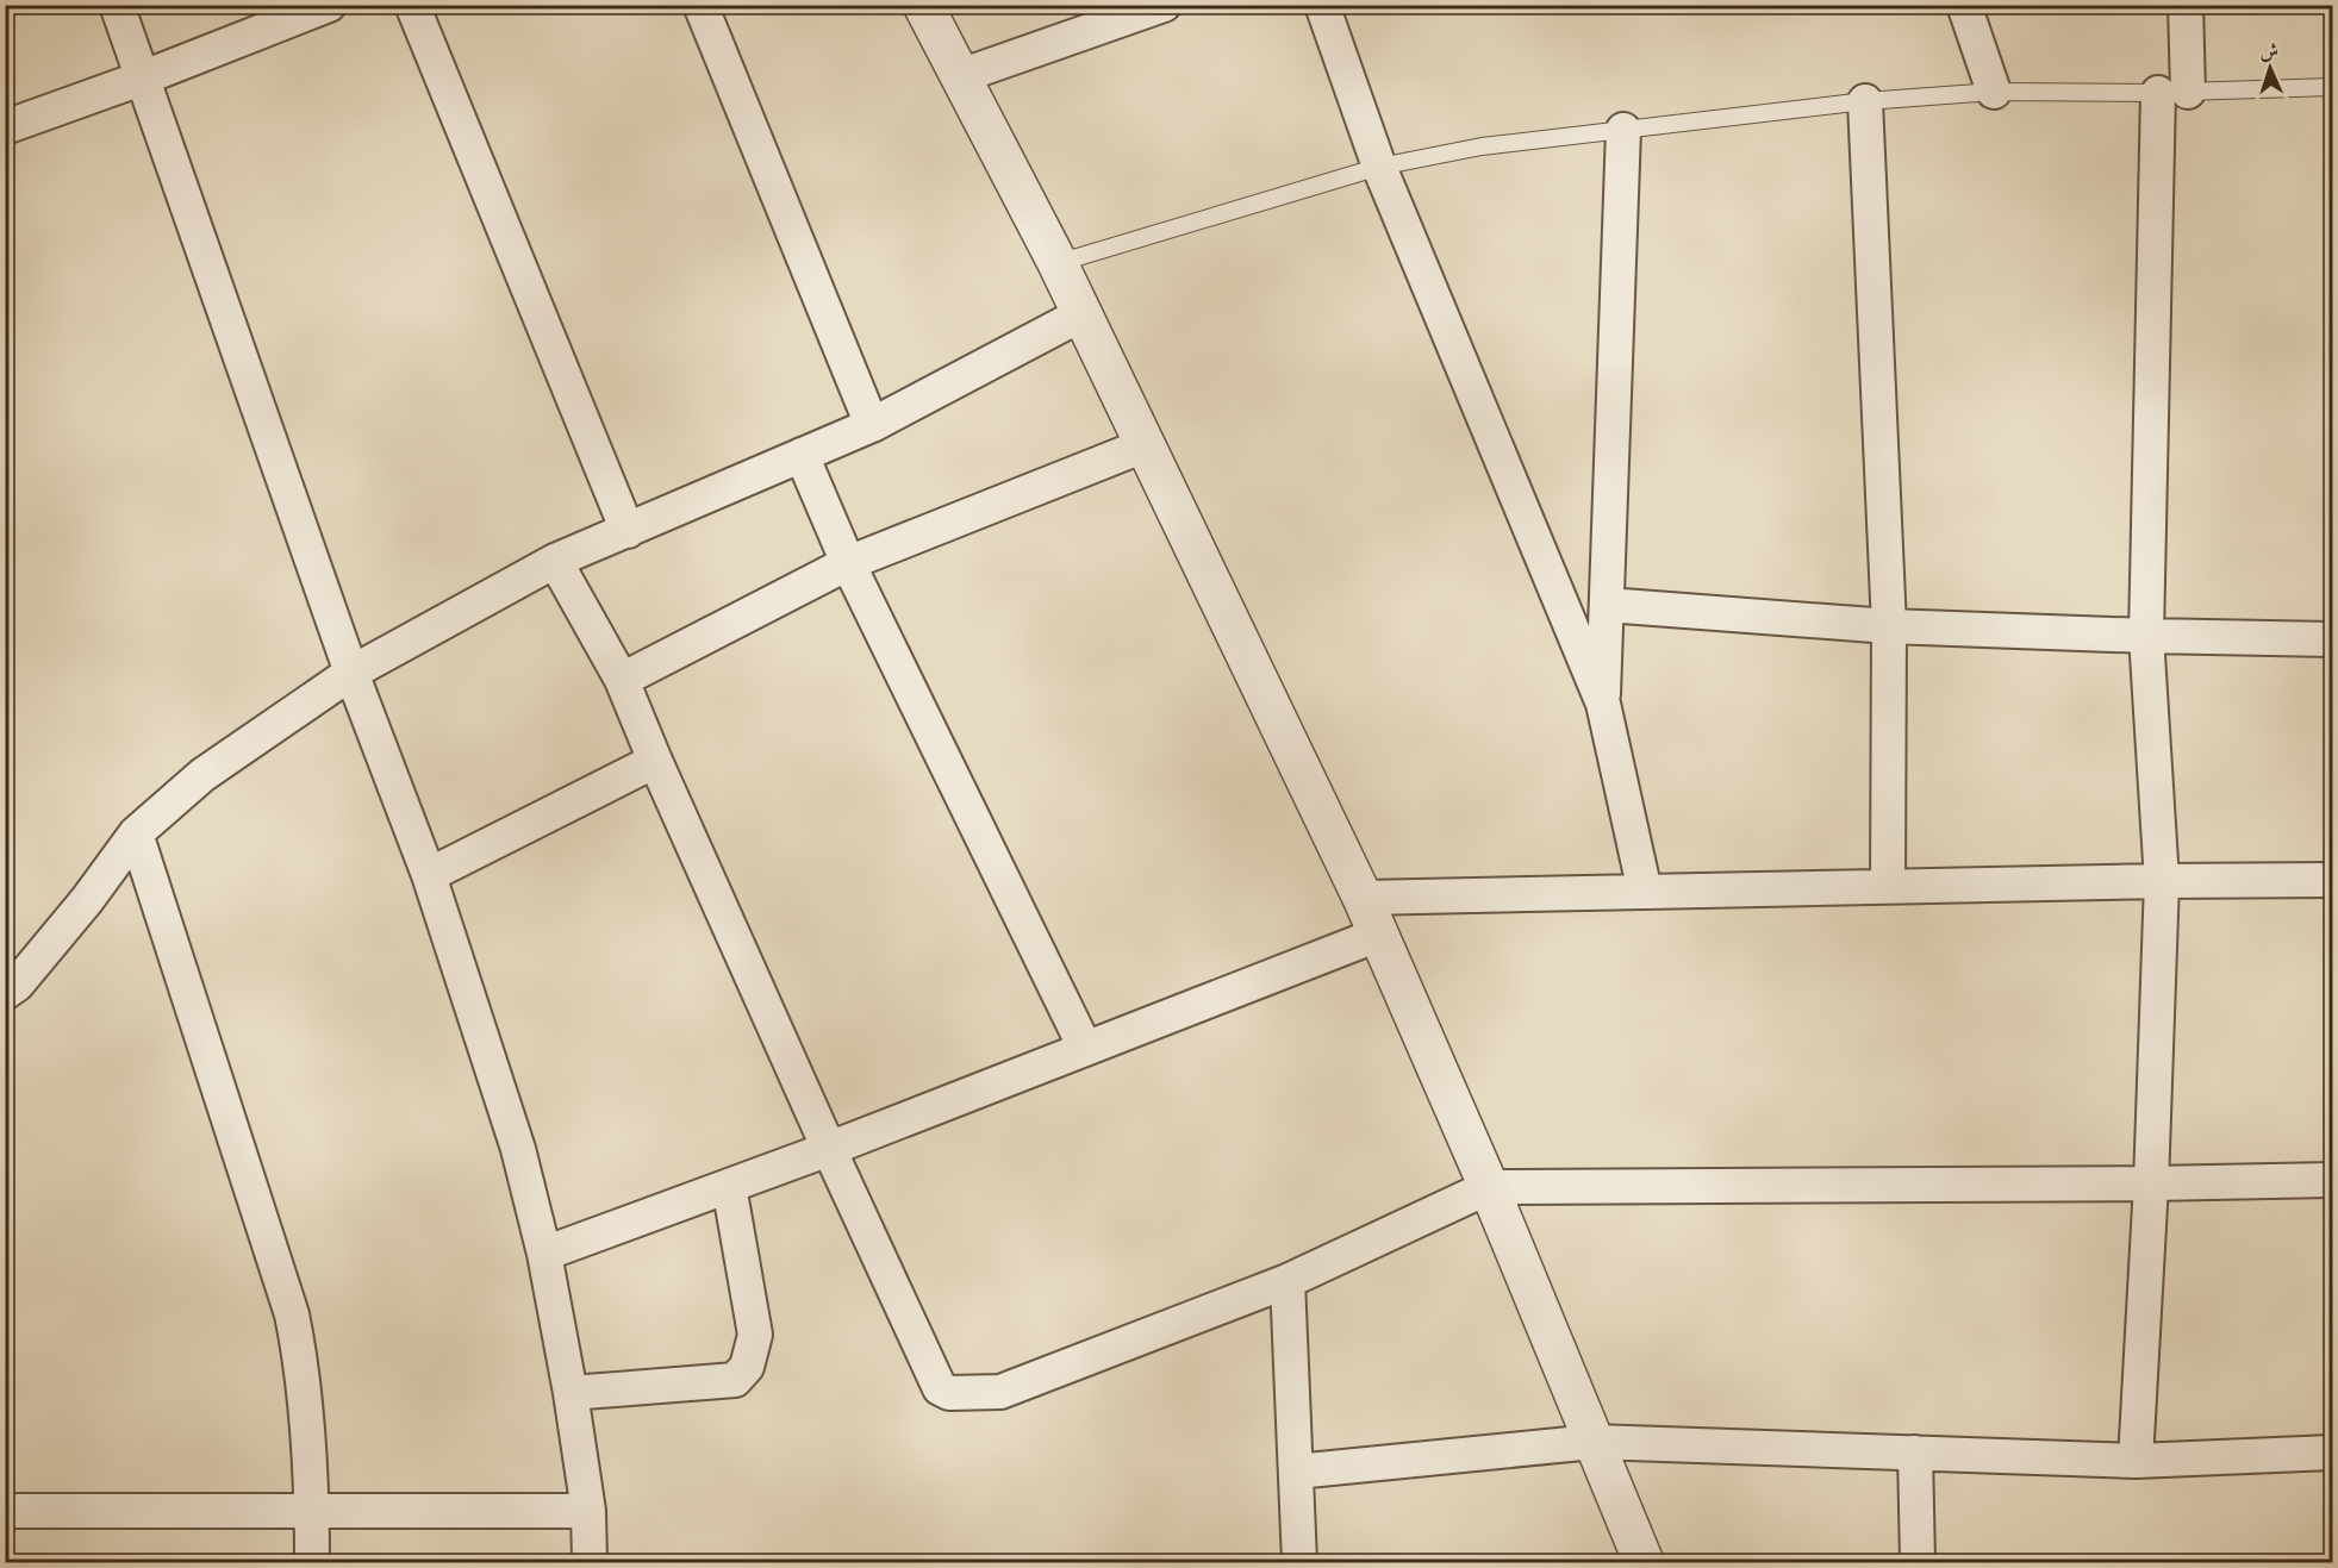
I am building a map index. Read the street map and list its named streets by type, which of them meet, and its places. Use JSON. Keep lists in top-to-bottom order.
{
  "north": "top"
}
